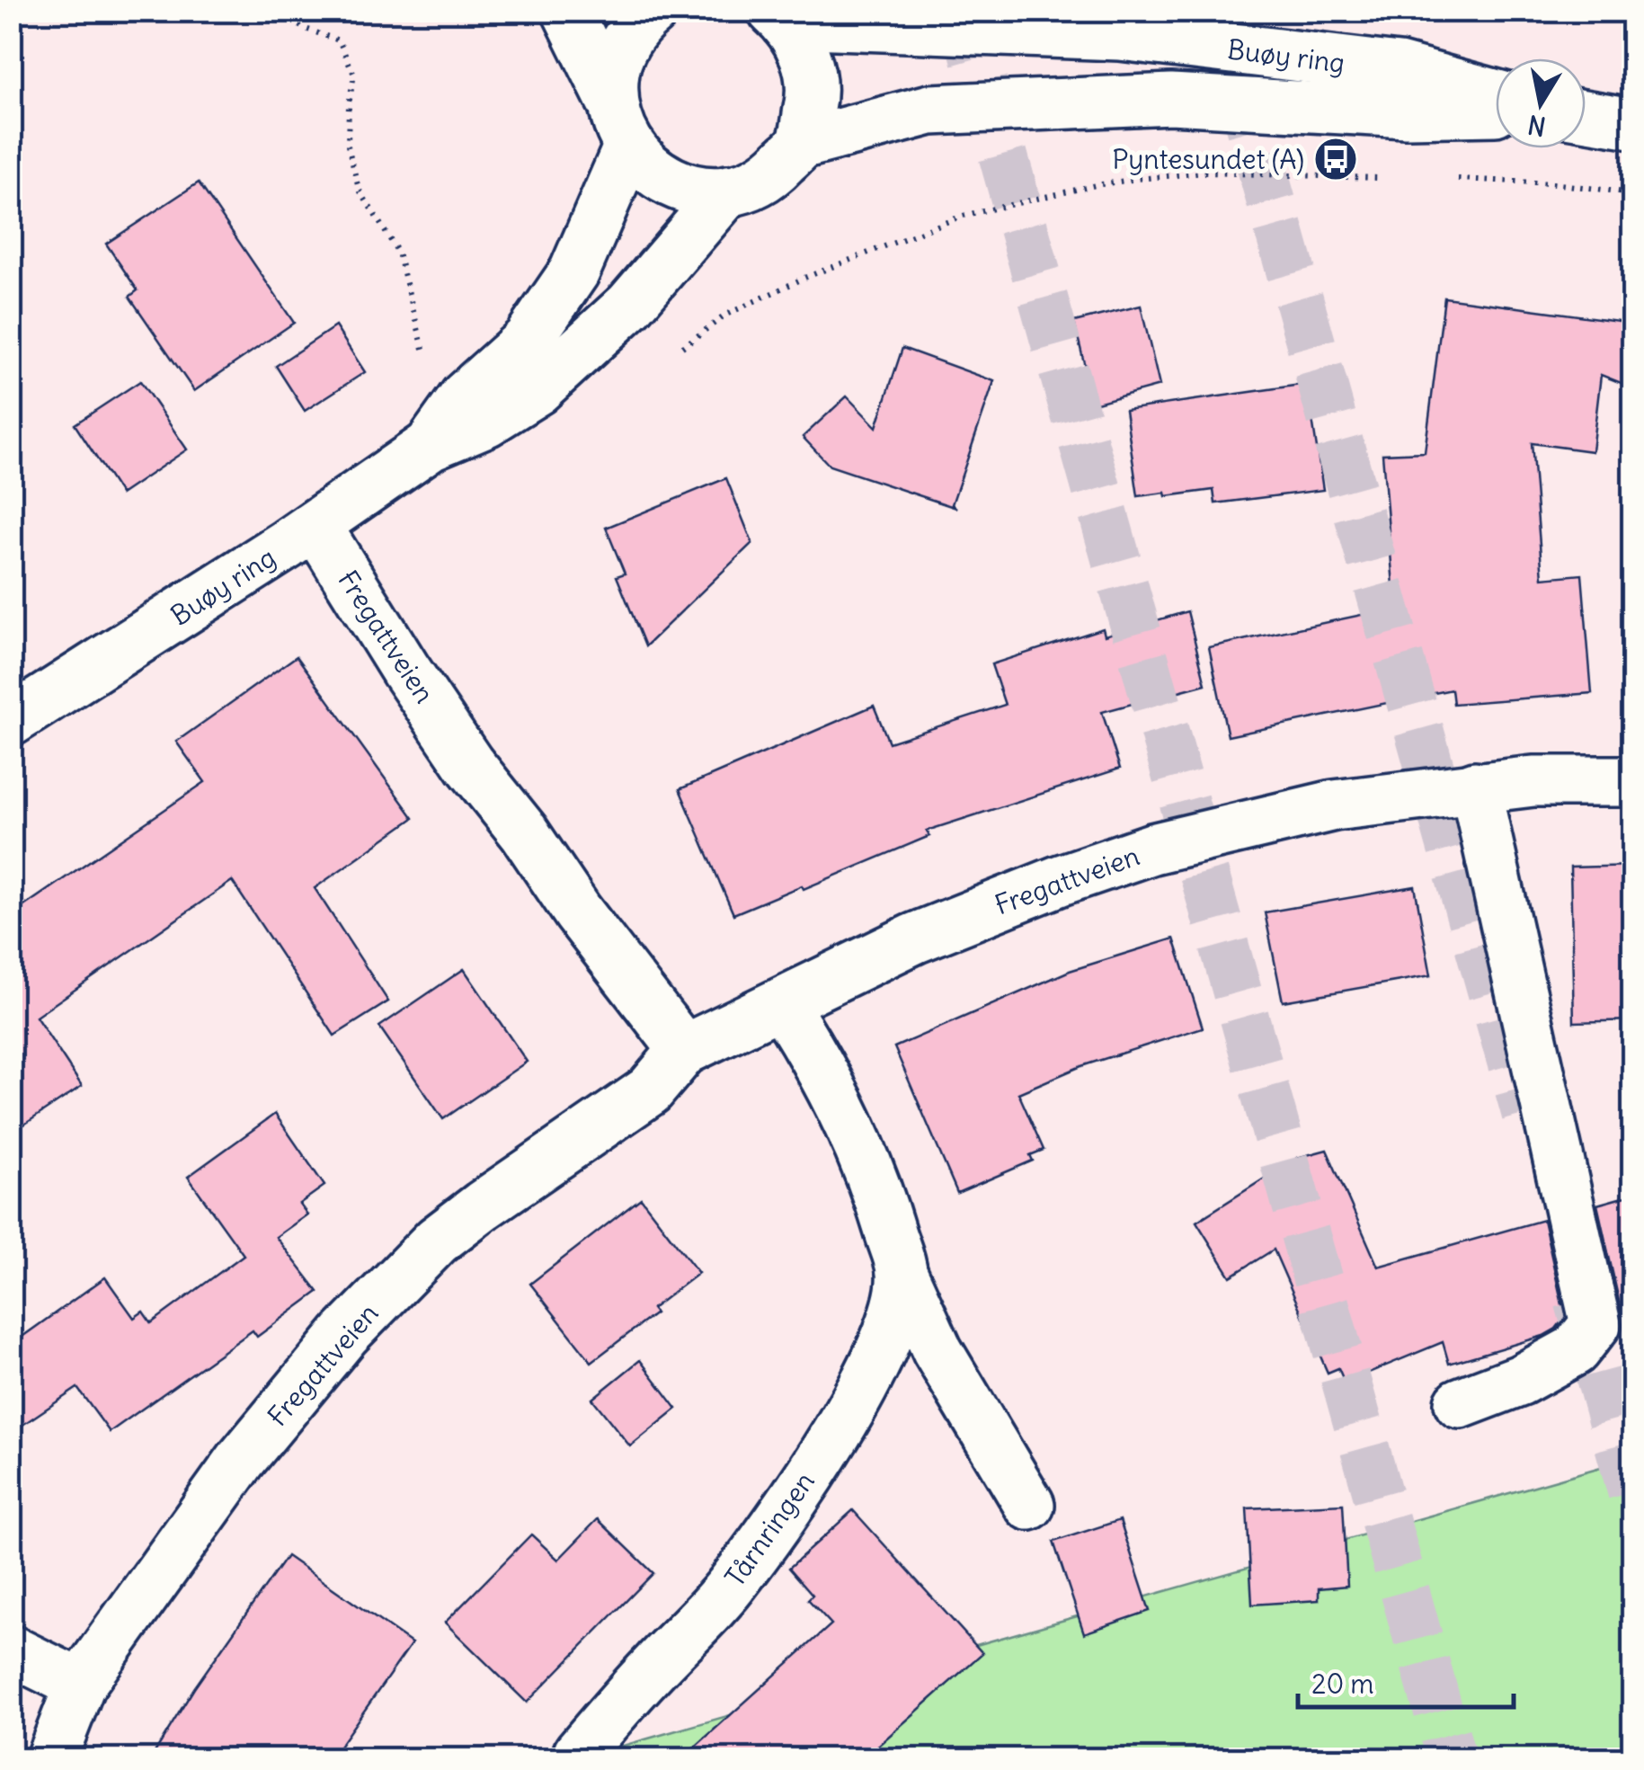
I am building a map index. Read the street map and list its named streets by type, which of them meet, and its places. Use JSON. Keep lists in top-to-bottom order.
{
  "streets": {
    "street": ["Buøy ring", "Fregattveien", "Tårnringen"]
  },
  "crossings": [
    ["Buøy ring", "Fregattveien"],
    ["Fregattveien", "Tårnringen"]
  ],
  "places": {
    "bus stop": ["Pyntesundet (A)"]
  },
  "scale_bar": "20 m",
  "north": "bottom"
}
